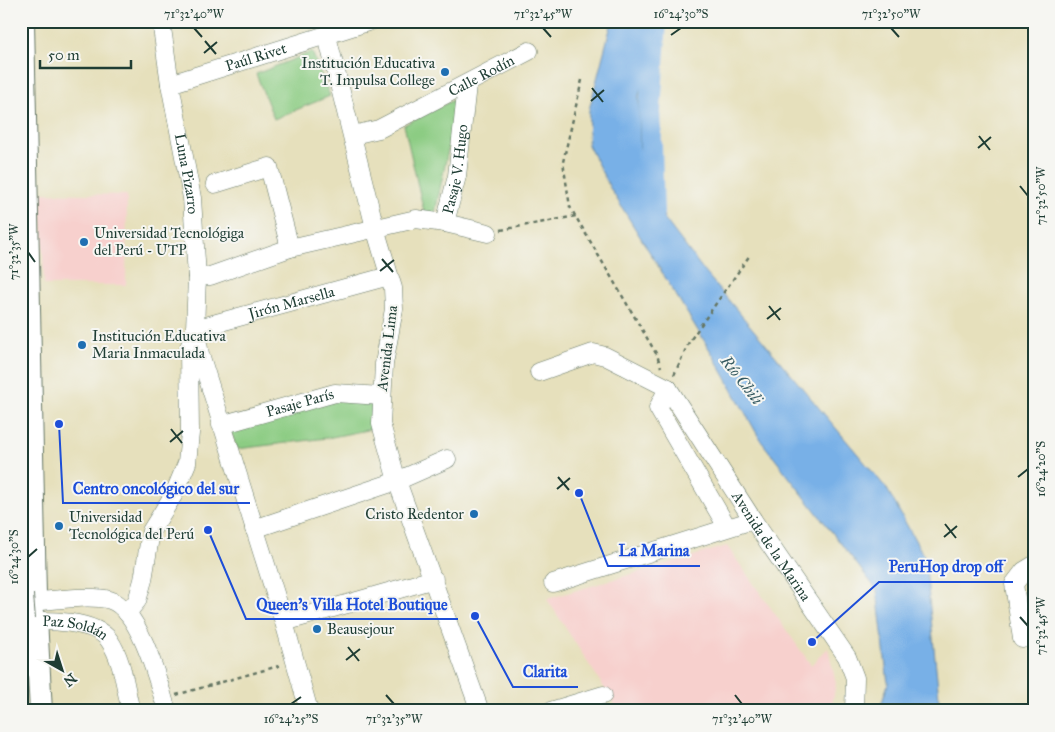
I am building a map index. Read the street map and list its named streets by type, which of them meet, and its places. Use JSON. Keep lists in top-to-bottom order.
{
  "streets": {
    "street": [
      "Paúl Rivet",
      "Calle Rodín",
      "Pasaje V. Hugo",
      "Luna Pizarro",
      "Jirón Marsella",
      "Avenida Lima",
      "Pasaje París",
      "Avenida de la Marina",
      "Paz Soldán"
    ]
  },
  "crossings": [
    ["Paúl Rivet", "Luna Pizarro"],
    ["Paúl Rivet", "Avenida Lima"],
    ["Calle Rodín", "Pasaje V. Hugo"],
    ["Calle Rodín", "Avenida Lima"],
    ["Pasaje V. Hugo", "Luna Pizarro"],
    ["Pasaje V. Hugo", "Avenida Lima"],
    ["Luna Pizarro", "Jirón Marsella"],
    ["Jirón Marsella", "Avenida Lima"],
    ["Avenida Lima", "Pasaje París"]
  ],
  "water": ["Río Chili"],
  "places": [
    "Institución Educativa T. Impulsa College",
    "Universidad Tecnológiga del Perú - UTP",
    "Institución Educativa Maria Inmaculada",
    "Centro oncológico del sur",
    "La Marina",
    "Cristo Redentor",
    "Universidad Tecnológica del Perú",
    "Queen's Villa Hotel Boutique",
    "Clarita",
    "Beausejour",
    "PeruHop drop off"
  ],
  "scale_bar": "50 m",
  "north": "bottom right",
  "coordinates": [
    "71°32'40\"W",
    "71°32'45\"W",
    "16°24'30\"S",
    "71°32'50\"W",
    "71°32'35\"W",
    "16°24'20\"S",
    "16°24'25\"S"
  ]
}
